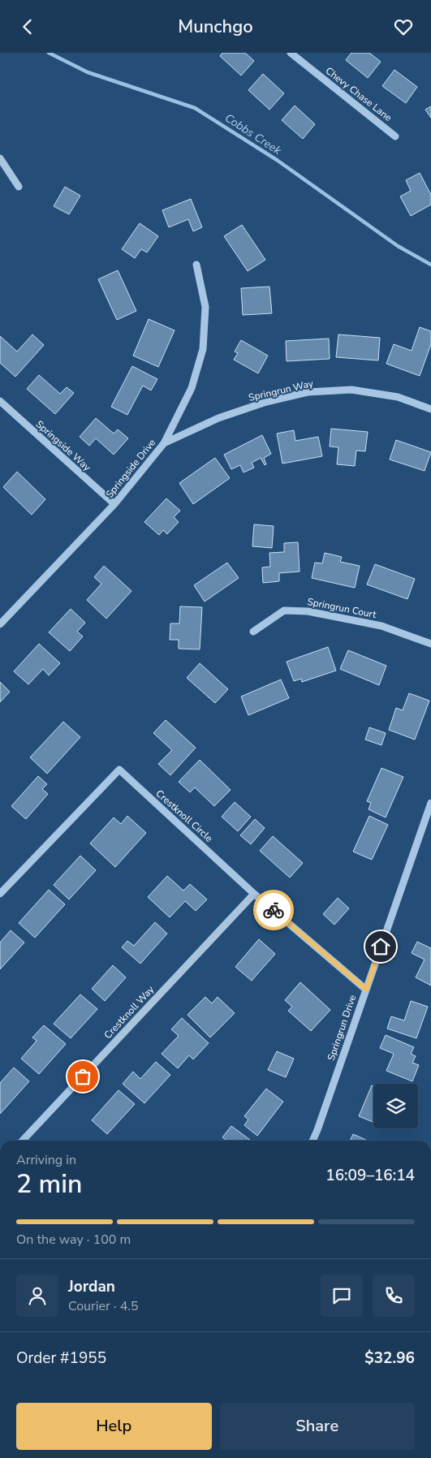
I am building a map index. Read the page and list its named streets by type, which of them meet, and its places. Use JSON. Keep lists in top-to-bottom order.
{
  "streets": {
    "street": [
      "Chevy Chase Lane",
      "Springrun Way",
      "Springside Way",
      "Springside Drive",
      "Springrun Court",
      "Crestknoll Circle",
      "Crestknoll Way",
      "Springrun Drive"
    ]
  },
  "crossings": [
    ["Springrun Way", "Springside Drive"],
    ["Springside Way", "Springside Drive"],
    ["Crestknoll Circle", "Crestknoll Way"],
    ["Crestknoll Circle", "Springrun Drive"]
  ],
  "water": ["Cobbs Creek"],
  "page": {
    "header": "Munchgo",
    "heading": ["2 min", "Arriving in", "16:09–16:14"],
    "panel": [
      "Jordan",
      "Courier · 4.5",
      "Order #1955",
      "$32.96"
    ],
    "bar": "On the way · 100 m",
    "buttons": ["Help", "Share"]
  }
}
